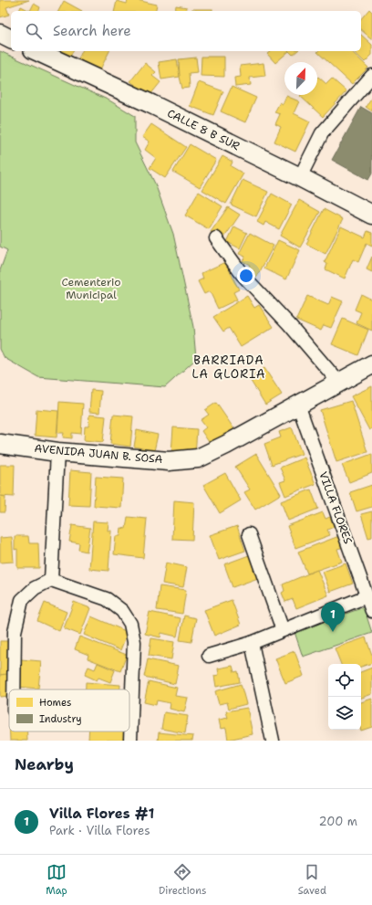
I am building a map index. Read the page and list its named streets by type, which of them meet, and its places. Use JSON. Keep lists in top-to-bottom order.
{
  "streets": {
    "street": ["CALLE 8 B SUR", "AVENIDA JUAN B. SOSA", "VILLA FLORES"]
  },
  "crossings": [
    ["AVENIDA JUAN B. SOSA", "VILLA FLORES"]
  ],
  "districts": ["BARRIADA LA GLORIA"],
  "parks": ["Cementerio Municipal"],
  "legend": ["Homes", "Industry"],
  "north": "top right",
  "page": {
    "search": "Search here",
    "pins": "1",
    "heading": "Nearby",
    "list": [
      {
        "mark": "1",
        "name": "Villa Flores #1",
        "note": "Park · Villa Flores",
        "value": "200 m"
      }
    ],
    "nav": ["Map", "Directions", "Saved"]
  }
}
